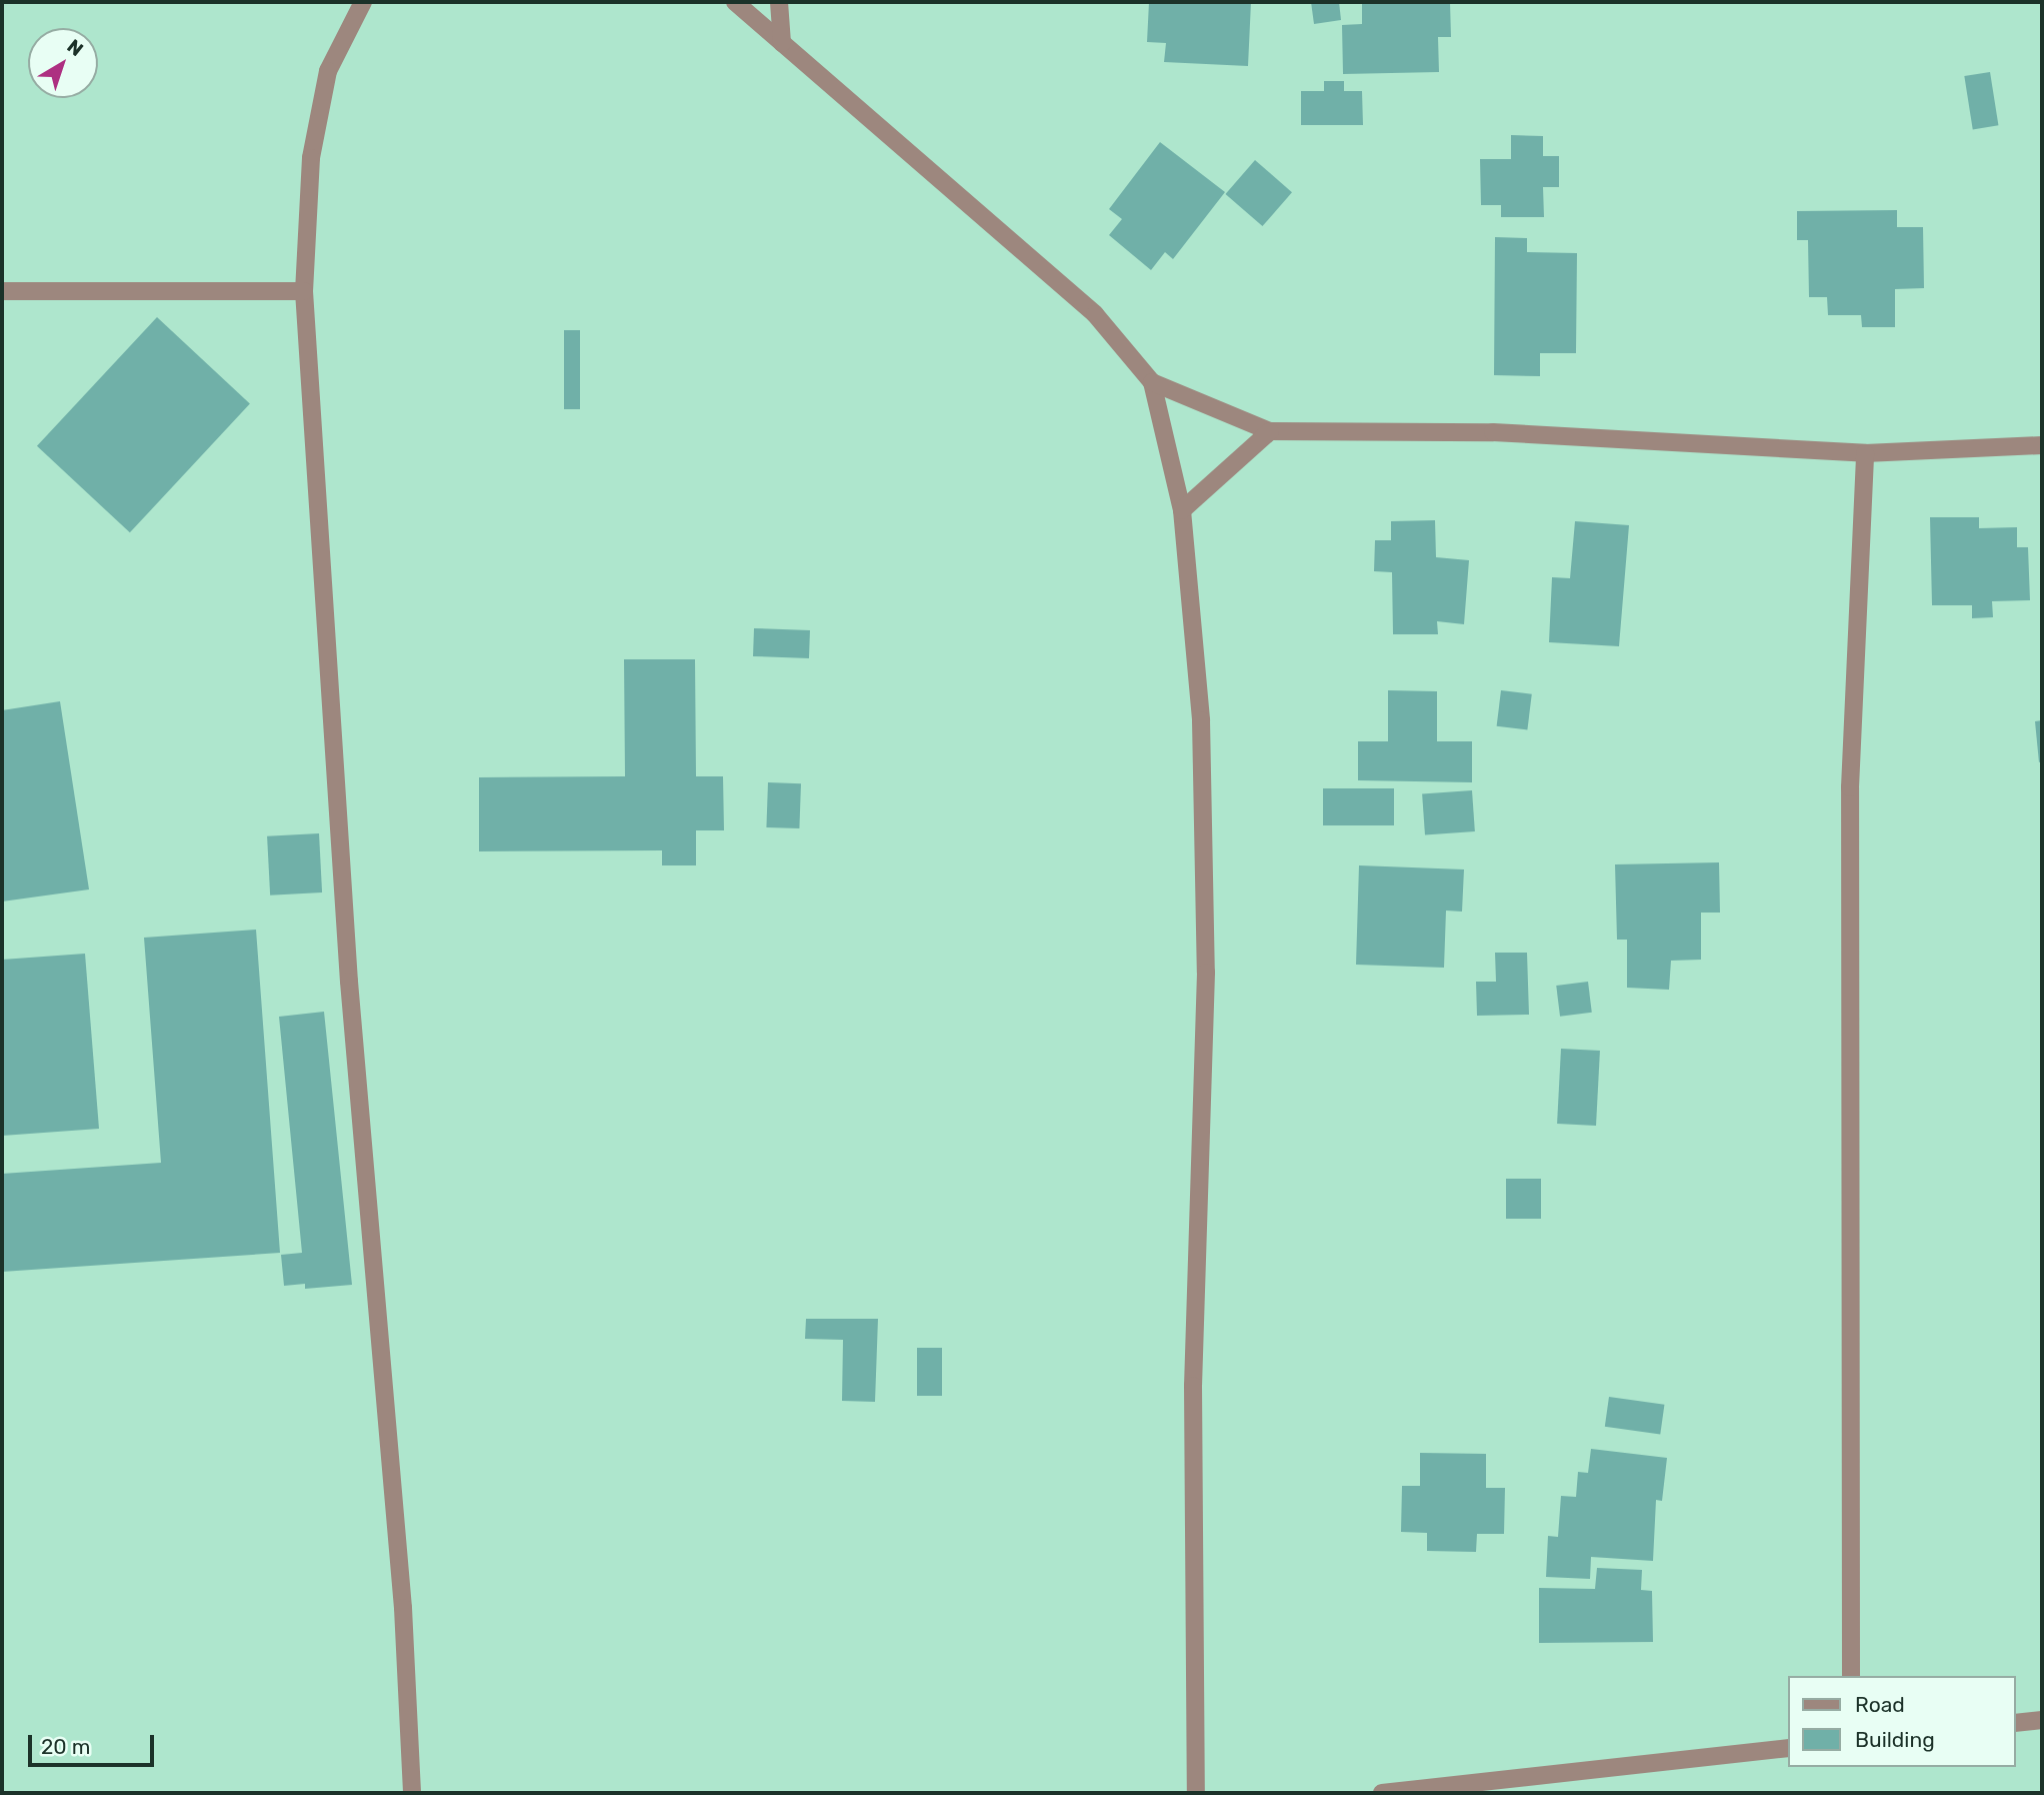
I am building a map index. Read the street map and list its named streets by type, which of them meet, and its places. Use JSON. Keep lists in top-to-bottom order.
{
  "legend": ["Road", "Building"],
  "scale_bar": "20 m",
  "north": "top right"
}
